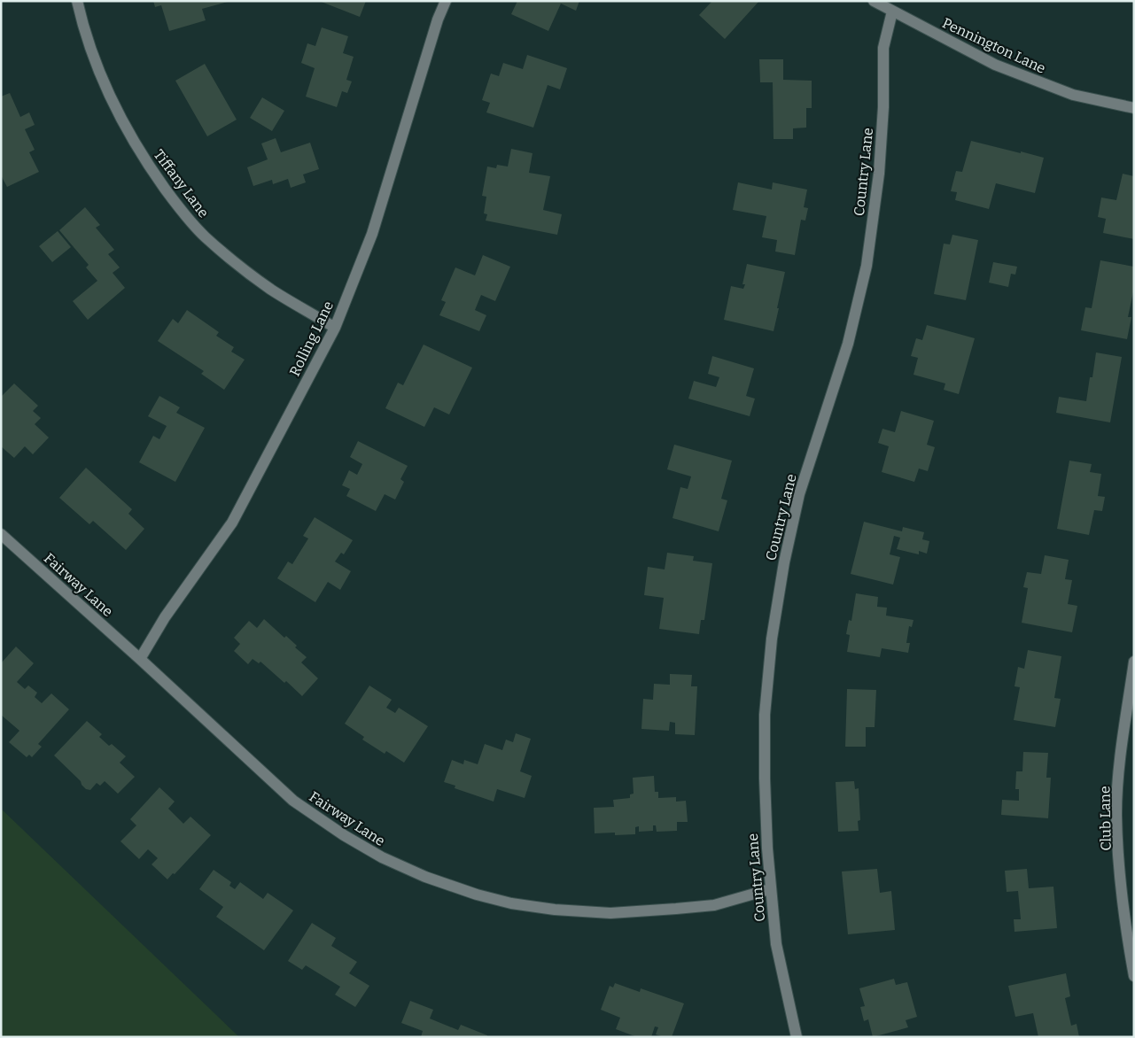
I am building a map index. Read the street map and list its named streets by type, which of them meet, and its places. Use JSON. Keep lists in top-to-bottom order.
{
  "streets": {
    "street": [
      "Pennington Lane",
      "Country Lane",
      "Tiffany Lane",
      "Rolling Lane",
      "Fairway Lane",
      "Club Lane"
    ]
  },
  "crossings": [
    ["Pennington Lane", "Country Lane"],
    ["Country Lane", "Fairway Lane"],
    ["Tiffany Lane", "Rolling Lane"],
    ["Rolling Lane", "Fairway Lane"]
  ]
}
